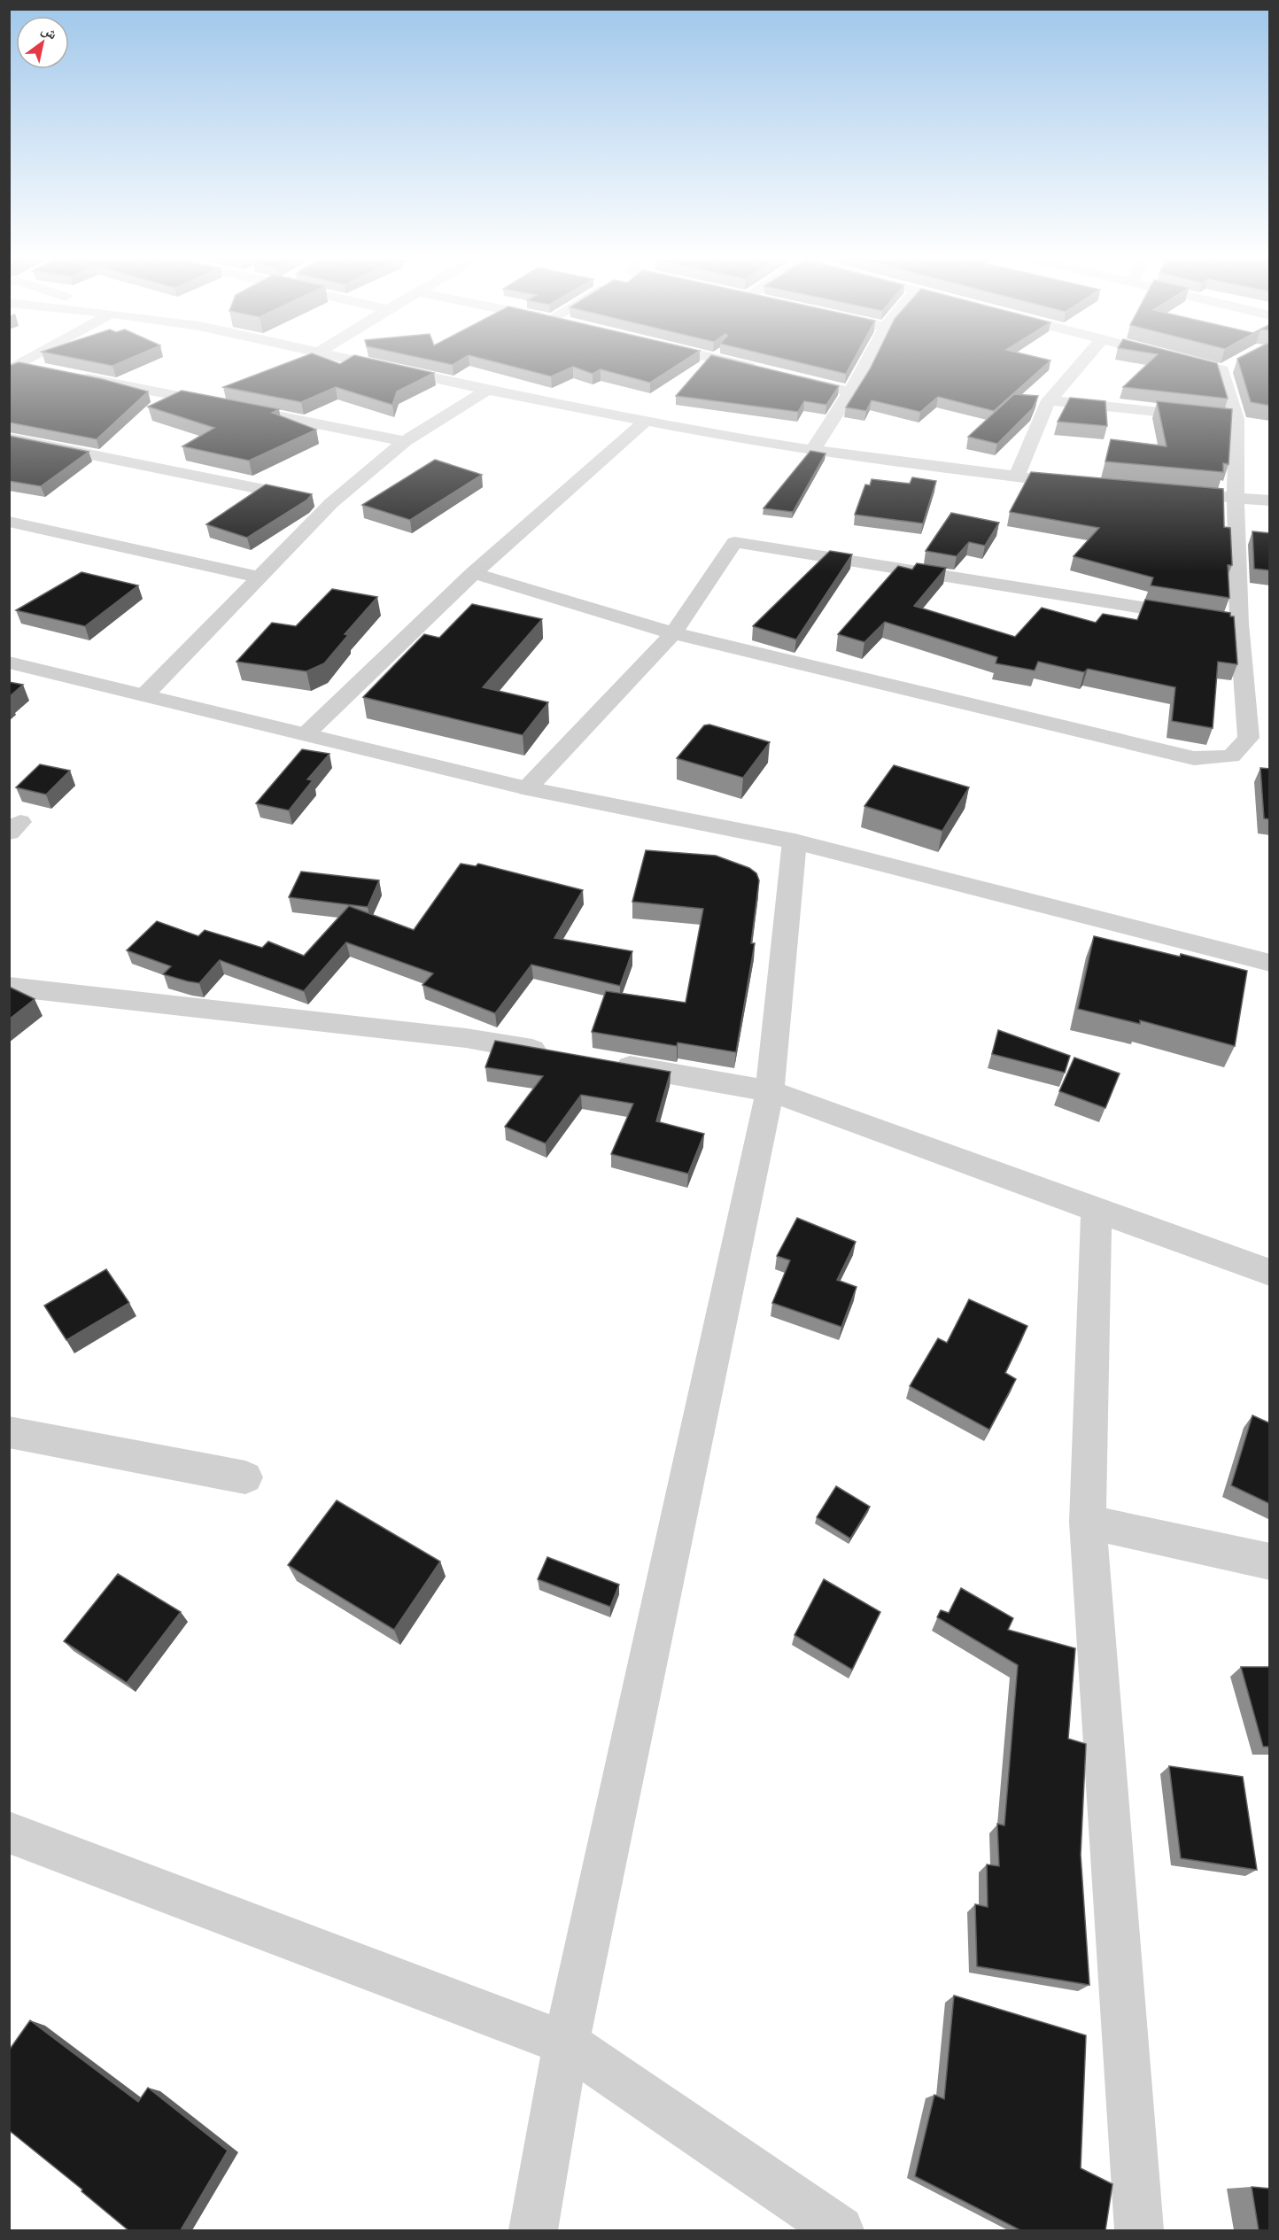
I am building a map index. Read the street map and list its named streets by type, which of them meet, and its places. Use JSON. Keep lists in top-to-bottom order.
{
  "north": "top right"
}
